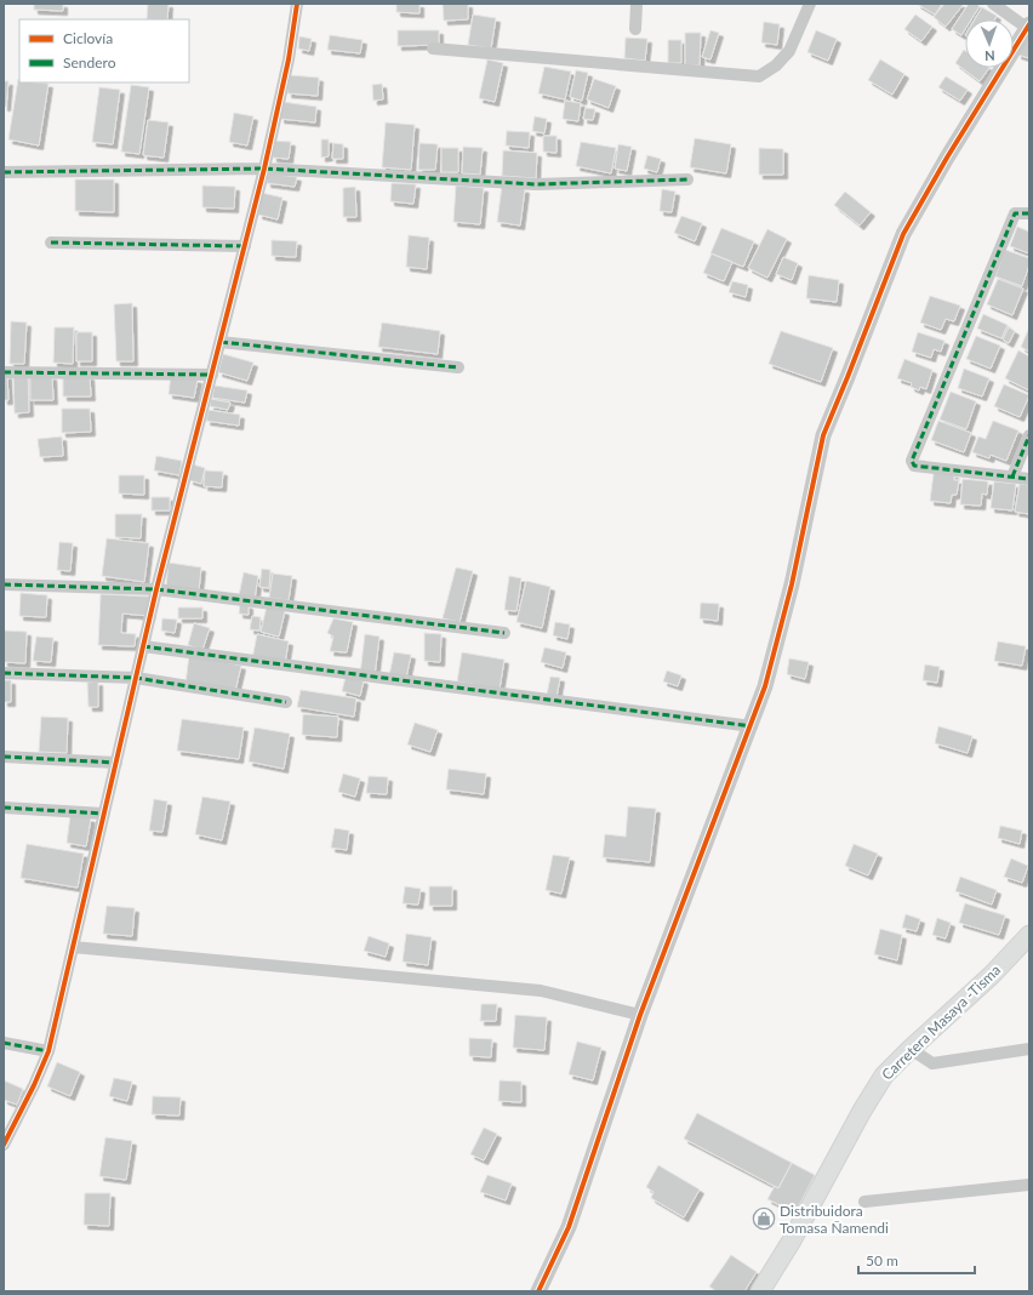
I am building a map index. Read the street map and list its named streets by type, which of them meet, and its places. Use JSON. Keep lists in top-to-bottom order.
{
  "streets": {
    "main road": ["Carretera Masaya -Tisma"]
  },
  "places": {
    "shop": ["Distribuidora Tomasa Ñamendi"]
  },
  "legend": ["Ciclovía", "Sendero"],
  "scale_bar": "50 m",
  "north": "bottom"
}
